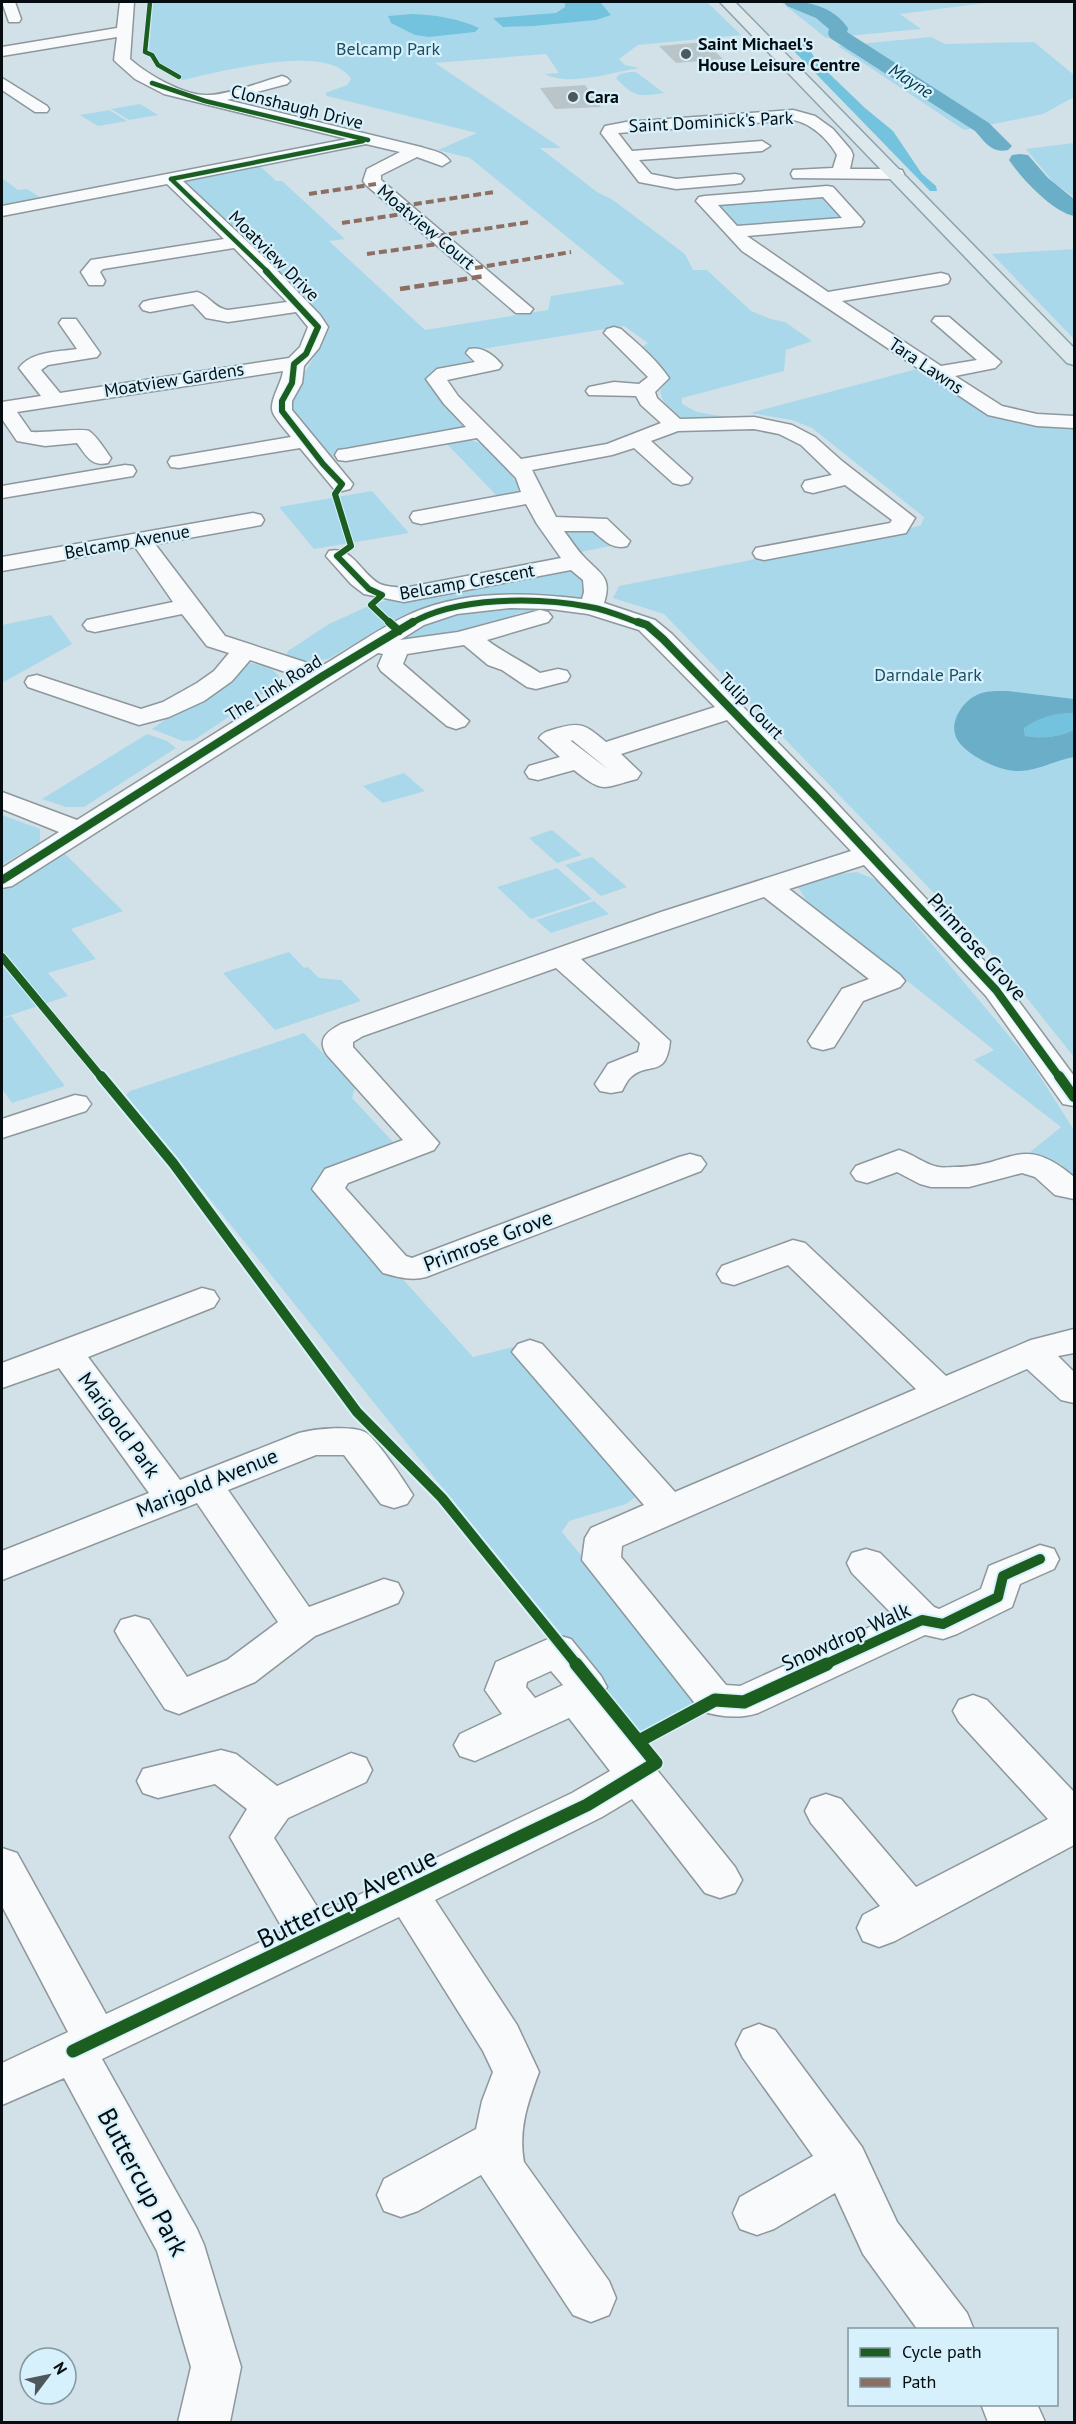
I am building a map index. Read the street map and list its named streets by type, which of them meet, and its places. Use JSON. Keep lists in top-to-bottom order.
{
  "streets": {
    "street": [
      "Clonshaugh Drive",
      "Saint Dominick's Park",
      "Moatview Court",
      "Moatview Drive",
      "Tara Lawns",
      "Moatview Gardens",
      "Belcamp Avenue",
      "Belcamp Crescent",
      "The Link Road",
      "Tulip Court",
      "Primrose Grove",
      "Marigold Park",
      "Marigold Avenue",
      "Snowdrop Walk",
      "Buttercup Avenue",
      "Buttercup Park"
    ]
  },
  "crossings": [
    ["Clonshaugh Drive", "Moatview Court"],
    ["Clonshaugh Drive", "Moatview Drive"],
    ["Moatview Drive", "Moatview Gardens"],
    ["The Link Road", "Tulip Court"],
    ["Tulip Court", "Primrose Grove"],
    ["Marigold Park", "Marigold Avenue"],
    ["Buttercup Avenue", "Buttercup Park"]
  ],
  "water": ["Mayne"],
  "parks": ["Belcamp Park", "Darndale Park"],
  "places": ["Saint Michael's House Leisure Centre", "Cara"],
  "legend": ["Cycle path", "Path"],
  "north": "top right"
}
